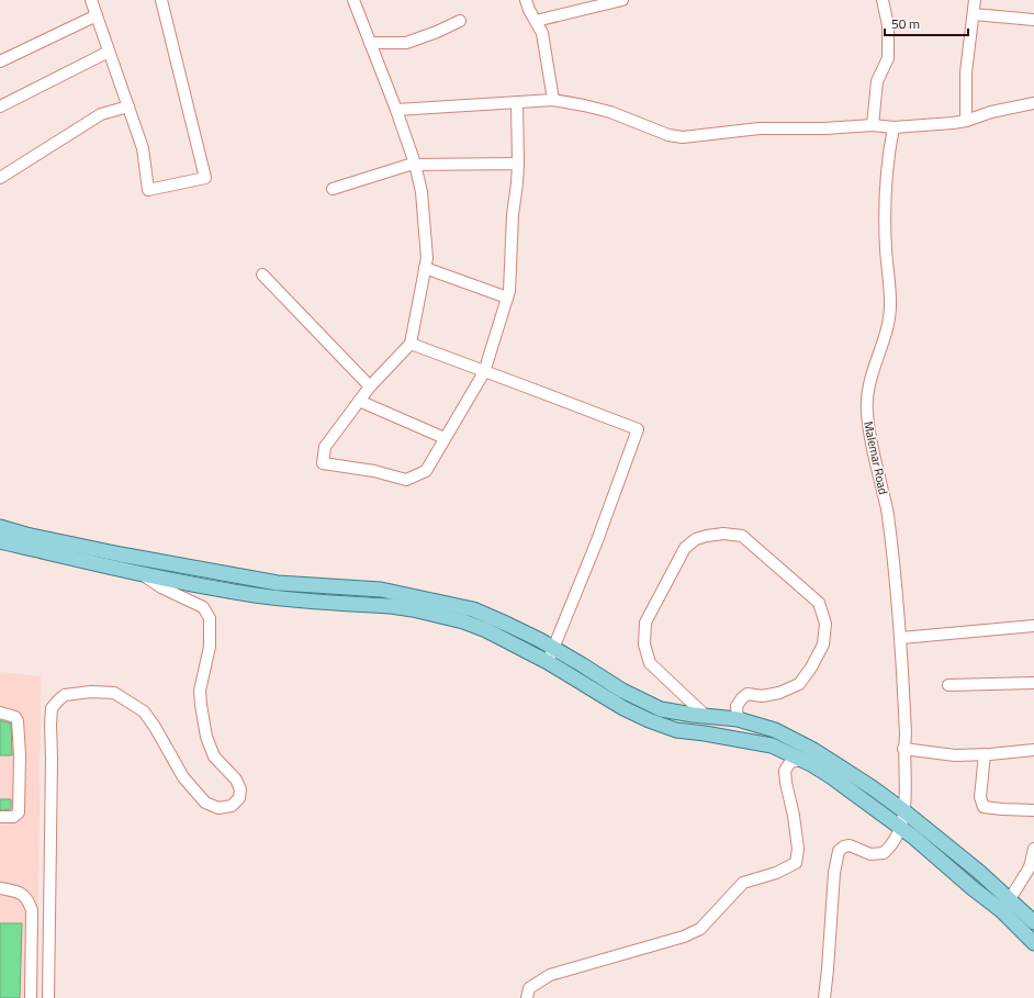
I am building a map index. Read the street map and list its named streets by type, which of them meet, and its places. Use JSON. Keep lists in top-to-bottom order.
{
  "streets": {
    "street": ["Malemar Road"]
  },
  "scale_bar": "50 m"
}
